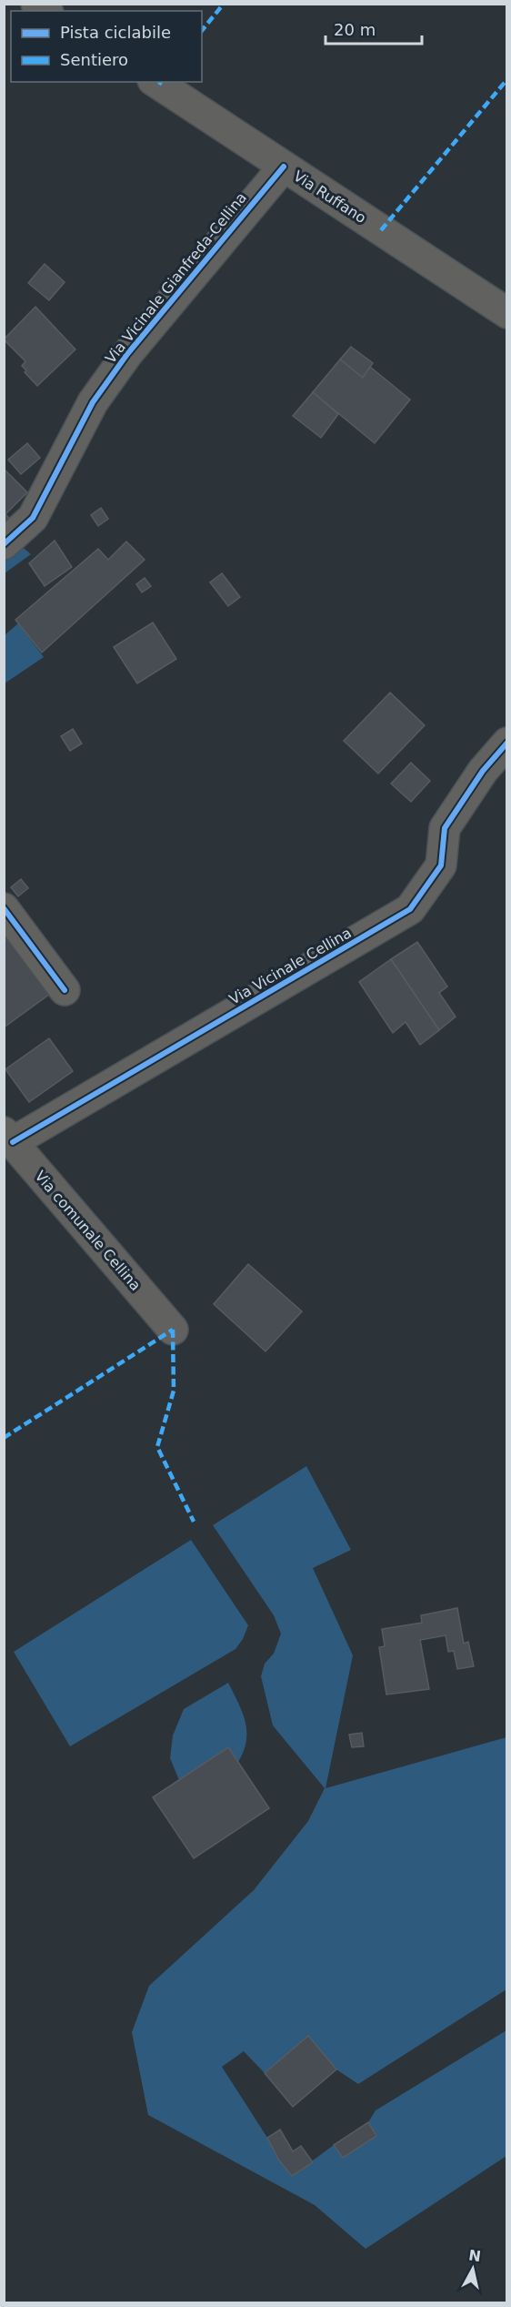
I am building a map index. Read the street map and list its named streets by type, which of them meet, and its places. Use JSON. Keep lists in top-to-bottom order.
{
  "streets": {
    "street": [
      "Via Ruffano",
      "Via Vicinale Gianfreda-Cellina",
      "Via Vicinale Cellina",
      "Via comunale Cellina"
    ]
  },
  "crossings": [
    ["Via Ruffano", "Via Vicinale Gianfreda-Cellina"],
    ["Via Vicinale Cellina", "Via comunale Cellina"]
  ],
  "legend": ["Pista ciclabile", "Sentiero"],
  "scale_bar": "20 m",
  "north": "top"
}
